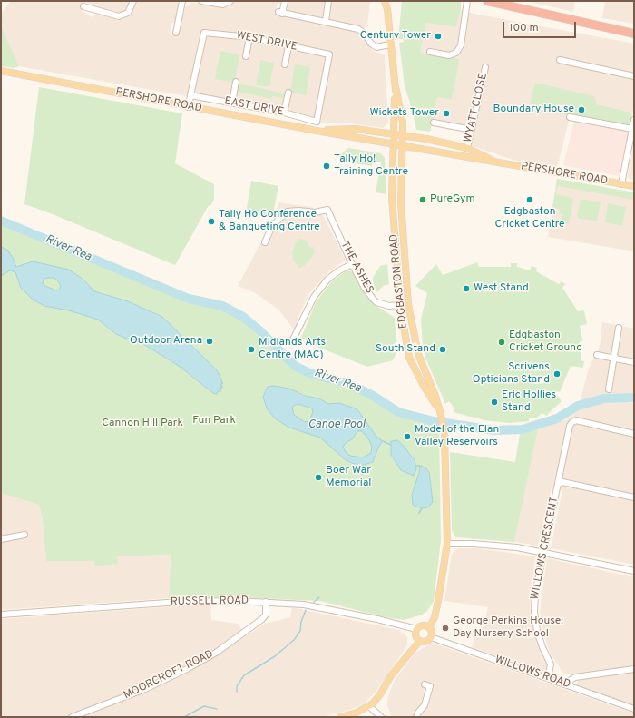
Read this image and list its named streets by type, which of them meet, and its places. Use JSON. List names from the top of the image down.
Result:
{
  "streets": {
    "main road": ["PERSHORE ROAD", "EDGBASTON ROAD"],
    "street": [
      "WEST DRIVE",
      "EAST DRIVE",
      "WYATT CLOSE",
      "THE ASHES",
      "WILLOWS CRESCENT",
      "RUSSELL ROAD",
      "WILLOWS ROAD",
      "MOORCROFT ROAD"
    ]
  },
  "crossings": [
    ["WEST DRIVE", "EAST DRIVE"],
    ["PERSHORE ROAD", "WYATT CLOSE"],
    ["PERSHORE ROAD", "EDGBASTON ROAD"],
    ["THE ASHES", "EDGBASTON ROAD"],
    ["EDGBASTON ROAD", "RUSSELL ROAD"],
    ["EDGBASTON ROAD", "WILLOWS ROAD"],
    ["WILLOWS CRESCENT", "WILLOWS ROAD"],
    ["RUSSELL ROAD", "WILLOWS ROAD"],
    ["RUSSELL ROAD", "MOORCROFT ROAD"]
  ],
  "water": ["River Rea", "Canoe Pool"],
  "parks": ["Fun Park", "Cannon Hill Park"],
  "places": [
    "Century Tower",
    "Boundary House",
    "Wickets Tower",
    "Tally Ho! Training Centre",
    "PureGym",
    "Edgbaston Cricket Centre",
    "Tally Ho Conference & Banqueting Centre",
    "West Stand",
    "Outdoor Arena",
    "Edgbaston Cricket Ground",
    "Midlands Arts Centre (MAC)",
    "South Stand",
    "Scrivens Opticians Stand",
    "Eric Hollies Stand",
    "Model of the Elan Valley Reservoirs",
    "Boer War Memorial",
    "George Perkins House: Day Nursery School"
  ],
  "scale_bar": "100 m"
}
